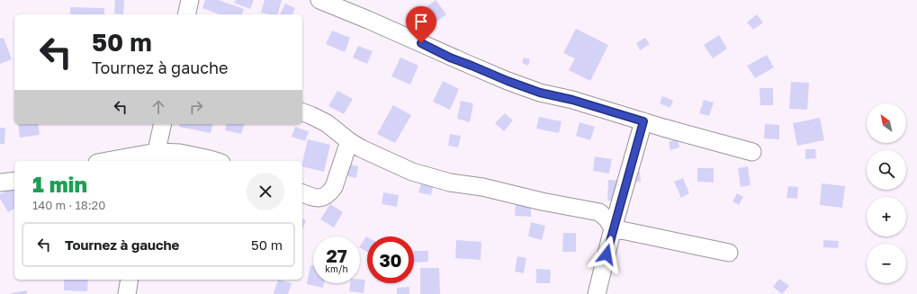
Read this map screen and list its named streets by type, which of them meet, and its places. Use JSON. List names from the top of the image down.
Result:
{
  "north": "top left",
  "page": {
    "turn": ["50 m", "Tournez à gauche"],
    "map_buttons": ["+", "−"],
    "heading": ["1 min", "140 m · 18:20"],
    "list": [
      {
        "name": "Tournez à gauche",
        "value": "50 m"
      }
    ],
    "speed": "27 km/h",
    "limit": "30"
  }
}
